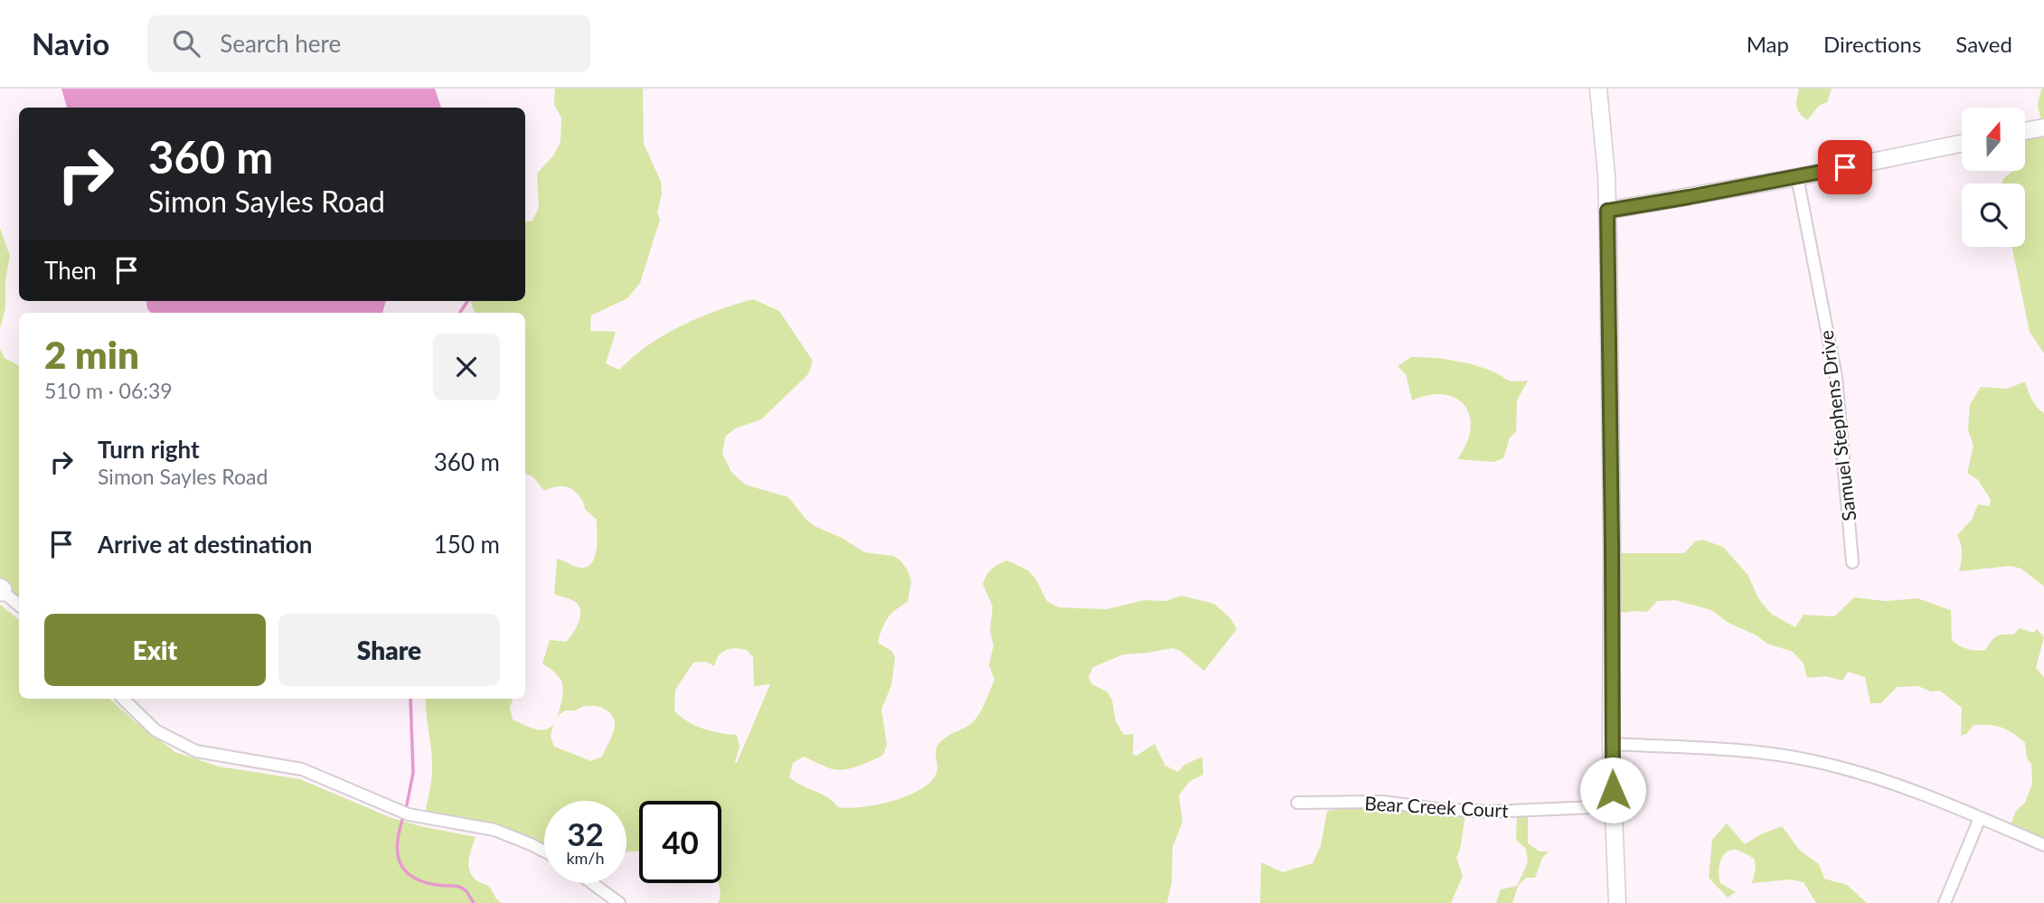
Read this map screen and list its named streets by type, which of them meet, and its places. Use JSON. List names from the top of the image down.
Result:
{
  "streets": {
    "street": ["Samuel Stephens Drive", "Bear Creek Court"]
  },
  "north": "top",
  "page": {
    "header": "Navio",
    "search": "Search here",
    "nav": ["Map", "Directions", "Saved"],
    "turn": ["360 m", "Simon Sayles Road"],
    "then": "Then",
    "heading": ["2 min", "510 m · 06:39"],
    "list": [
      {
        "name": "Turn right",
        "note": "Simon Sayles Road",
        "value": "360 m"
      },
      {
        "name": "Arrive at destination",
        "value": "150 m"
      }
    ],
    "buttons": ["Exit", "Share"],
    "speed": "32 km/h",
    "limit": "40"
  }
}
